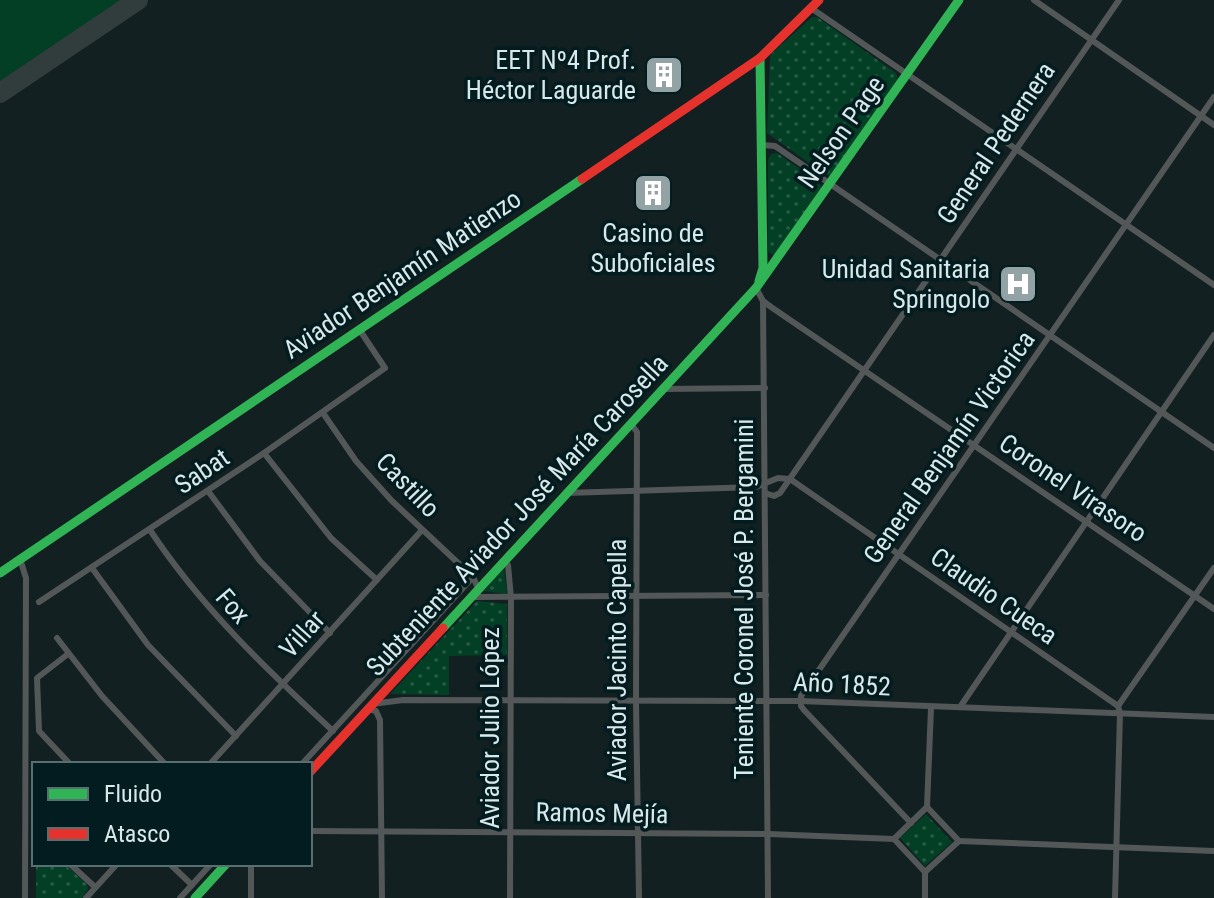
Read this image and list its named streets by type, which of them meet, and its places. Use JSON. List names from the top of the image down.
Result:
{
  "streets": {
    "street": [
      "Nelson Page",
      "General Pedernera",
      "Aviador Benjamín Matienzo",
      "General Benjamín Victorica",
      "Sabat",
      "Castillo",
      "Coronel Virasoro",
      "Subteniente Aviador José María Carosella",
      "Claudio Cueca",
      "Teniente Coronel José P. Bergamini",
      "Fox",
      "Villar",
      "Aviador Jacinto Capella",
      "Año 1852",
      "Aviador Julio López",
      "Ramos Mejía"
    ]
  },
  "crossings": [
    ["Nelson Page", "Coronel Virasoro"],
    ["Nelson Page", "Subteniente Aviador José María Carosella"],
    ["General Pedernera", "Coronel Virasoro"],
    ["General Pedernera", "Claudio Cueca"],
    ["General Pedernera", "Teniente Coronel José P. Bergamini"],
    ["Aviador Benjamín Matienzo", "Sabat"],
    ["General Benjamín Victorica", "Coronel Virasoro"],
    ["General Benjamín Victorica", "Claudio Cueca"],
    ["General Benjamín Victorica", "Año 1852"],
    ["Sabat", "Castillo"],
    ["Sabat", "Fox"],
    ["Castillo", "Villar"],
    ["Coronel Virasoro", "Subteniente Aviador José María Carosella"],
    ["Coronel Virasoro", "Teniente Coronel José P. Bergamini"],
    ["Subteniente Aviador José María Carosella", "Aviador Jacinto Capella"],
    ["Subteniente Aviador José María Carosella", "Año 1852"],
    ["Subteniente Aviador José María Carosella", "Aviador Julio López"],
    ["Claudio Cueca", "Año 1852"],
    ["Teniente Coronel José P. Bergamini", "Año 1852"],
    ["Teniente Coronel José P. Bergamini", "Ramos Mejía"],
    ["Fox", "Villar"],
    ["Aviador Jacinto Capella", "Año 1852"],
    ["Aviador Jacinto Capella", "Ramos Mejía"],
    ["Año 1852", "Aviador Julio López"],
    ["Aviador Julio López", "Ramos Mejía"]
  ],
  "places": {
    "building": ["EET Nº4 Prof. Héctor Laguarde", "Casino de Suboficiales"],
    "hospital": ["Unidad Sanitaria Springolo"]
  },
  "legend": ["Fluido", "Atasco"]
}
